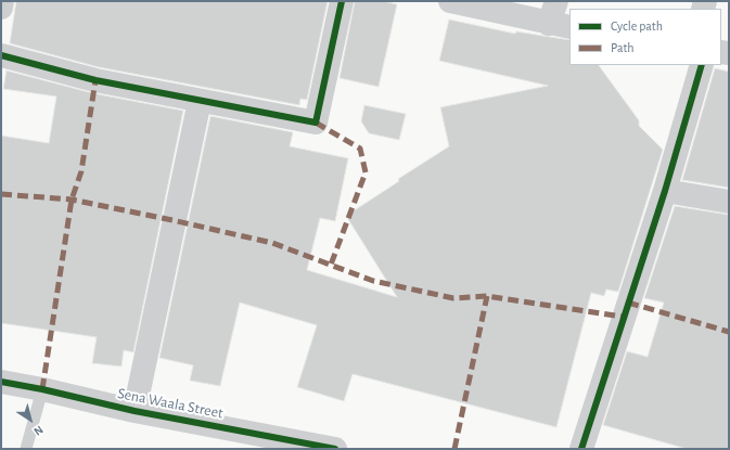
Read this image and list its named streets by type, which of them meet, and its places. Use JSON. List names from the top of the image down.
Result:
{
  "streets": {
    "street": ["Sena Waala Street"]
  },
  "legend": ["Cycle path", "Path"],
  "north": "bottom right"
}
